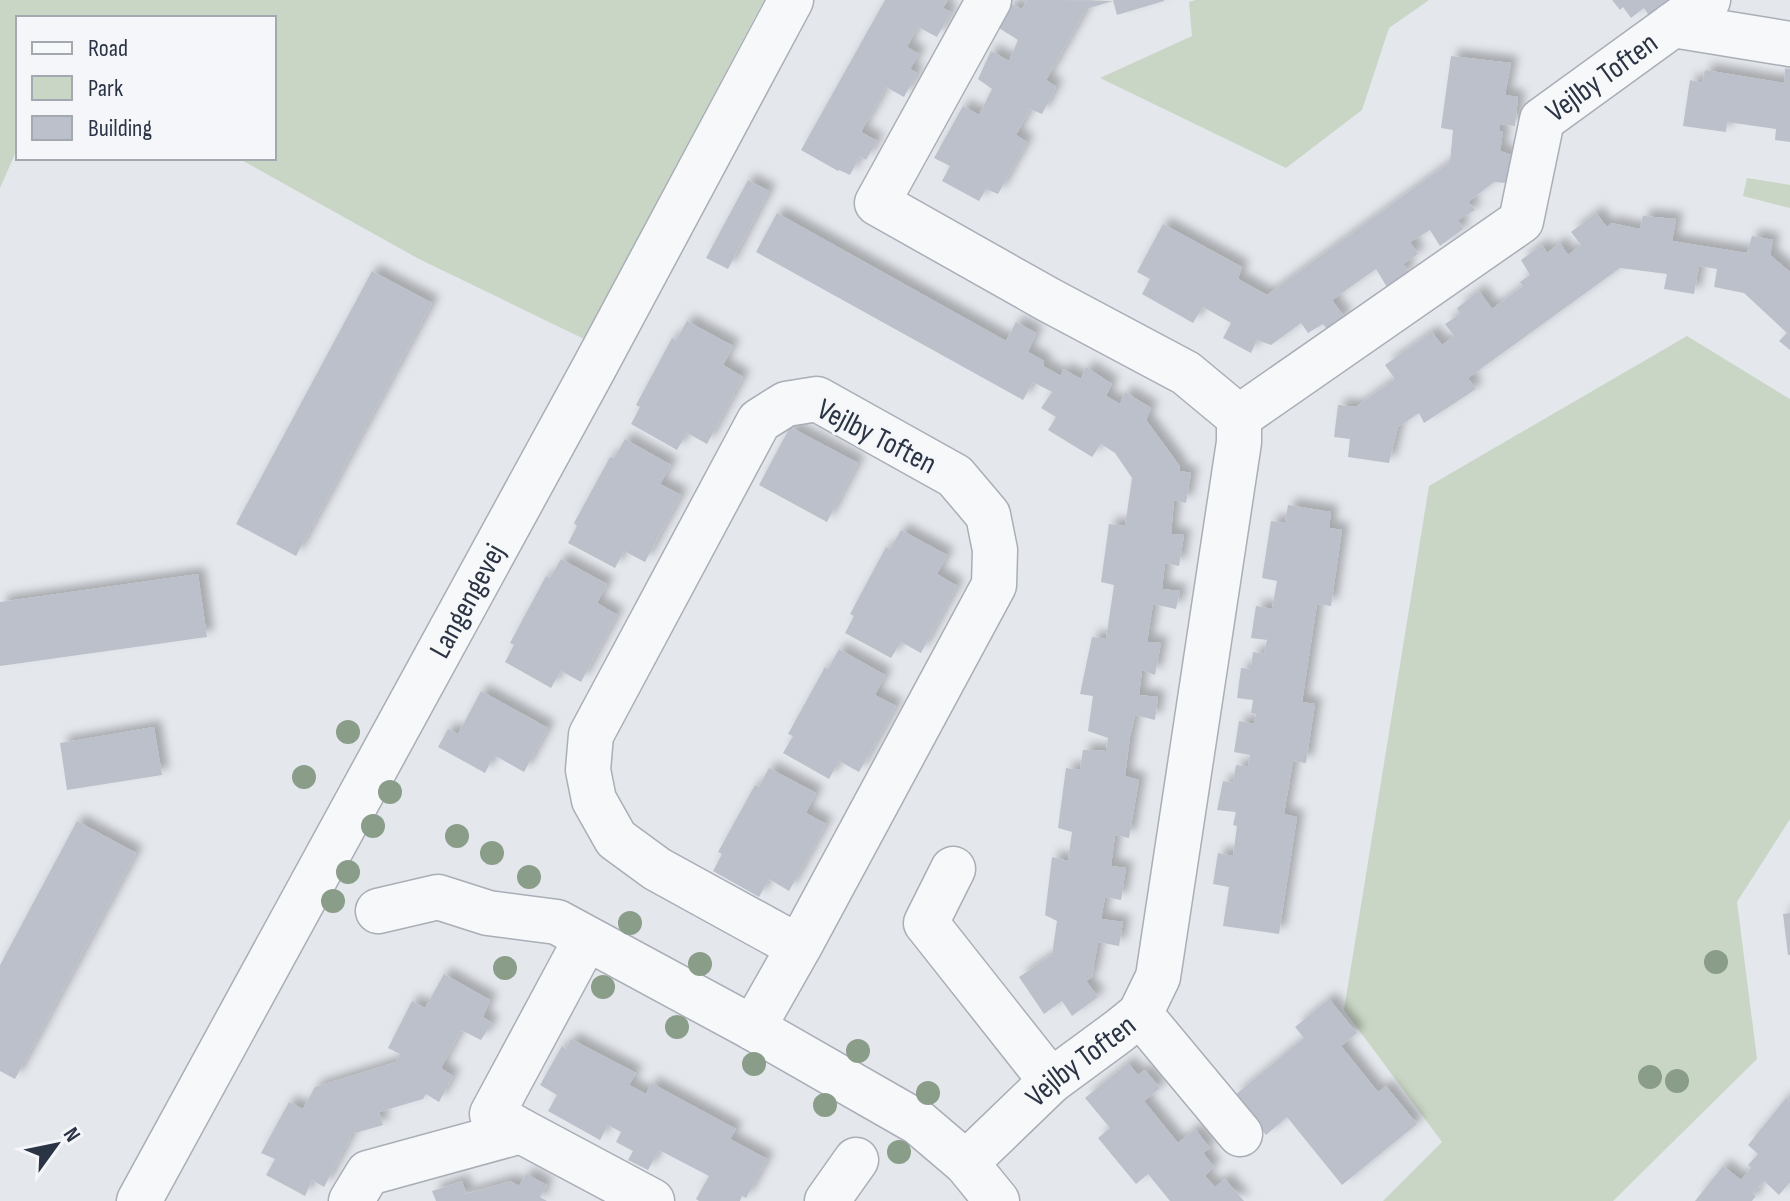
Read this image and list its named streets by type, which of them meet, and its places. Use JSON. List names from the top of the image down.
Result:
{
  "streets": {
    "street": ["Vejlby Toften", "Langengevej"]
  },
  "legend": ["Road", "Park", "Building"],
  "north": "top right"
}
